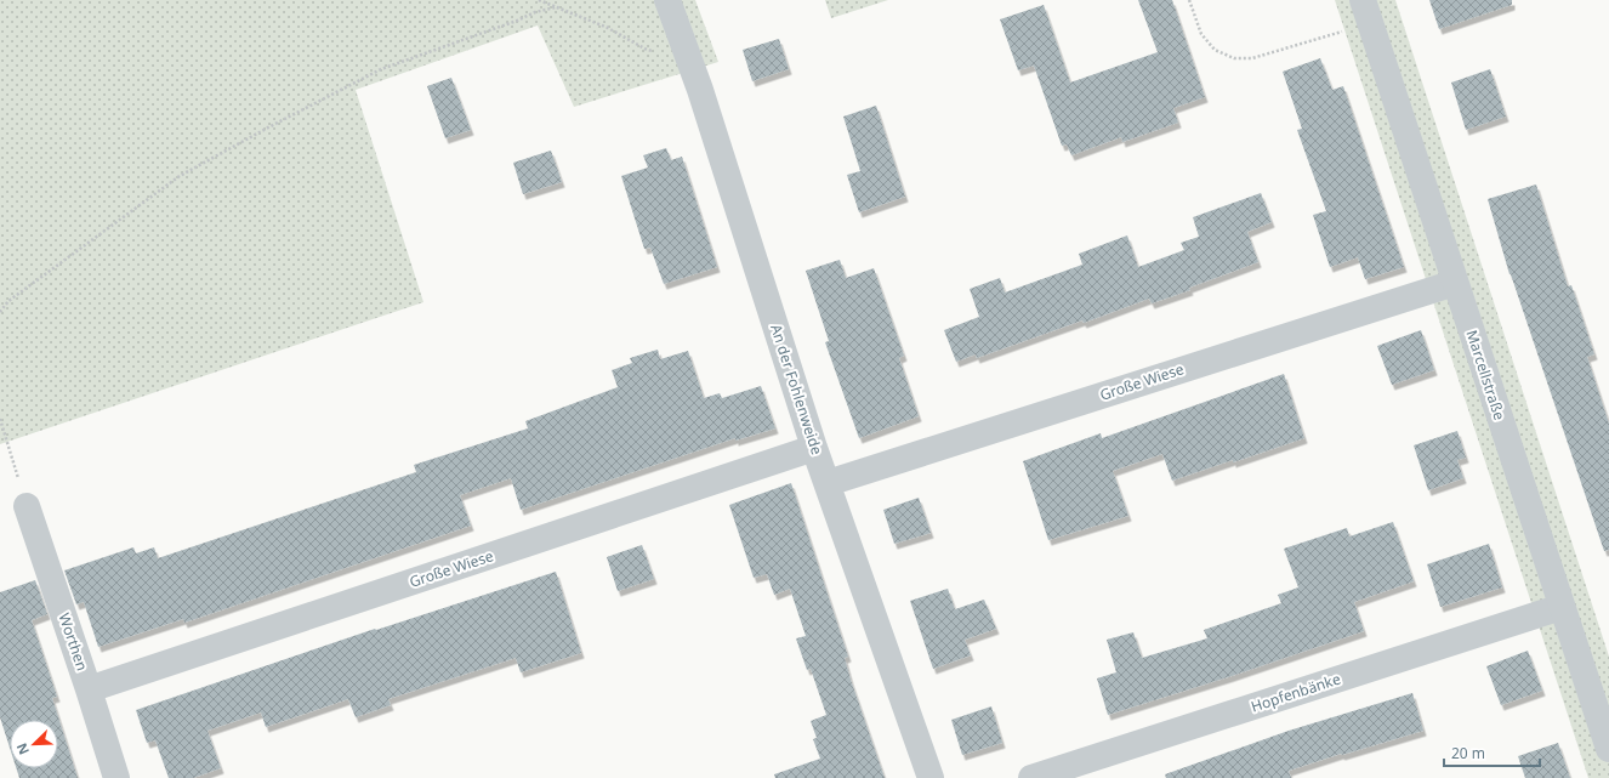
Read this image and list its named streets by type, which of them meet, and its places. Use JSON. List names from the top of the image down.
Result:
{
  "streets": {
    "street": [
      "Marcellstraße",
      "Große Wiese",
      "An der Fohlenweide",
      "Worthen",
      "Hopfenbänke"
    ]
  },
  "crossings": [
    ["Marcellstraße", "Große Wiese"],
    ["Marcellstraße", "Hopfenbänke"],
    ["Große Wiese", "An der Fohlenweide"],
    ["Große Wiese", "Worthen"]
  ],
  "scale_bar": "20 m",
  "north": "bottom left"
}
